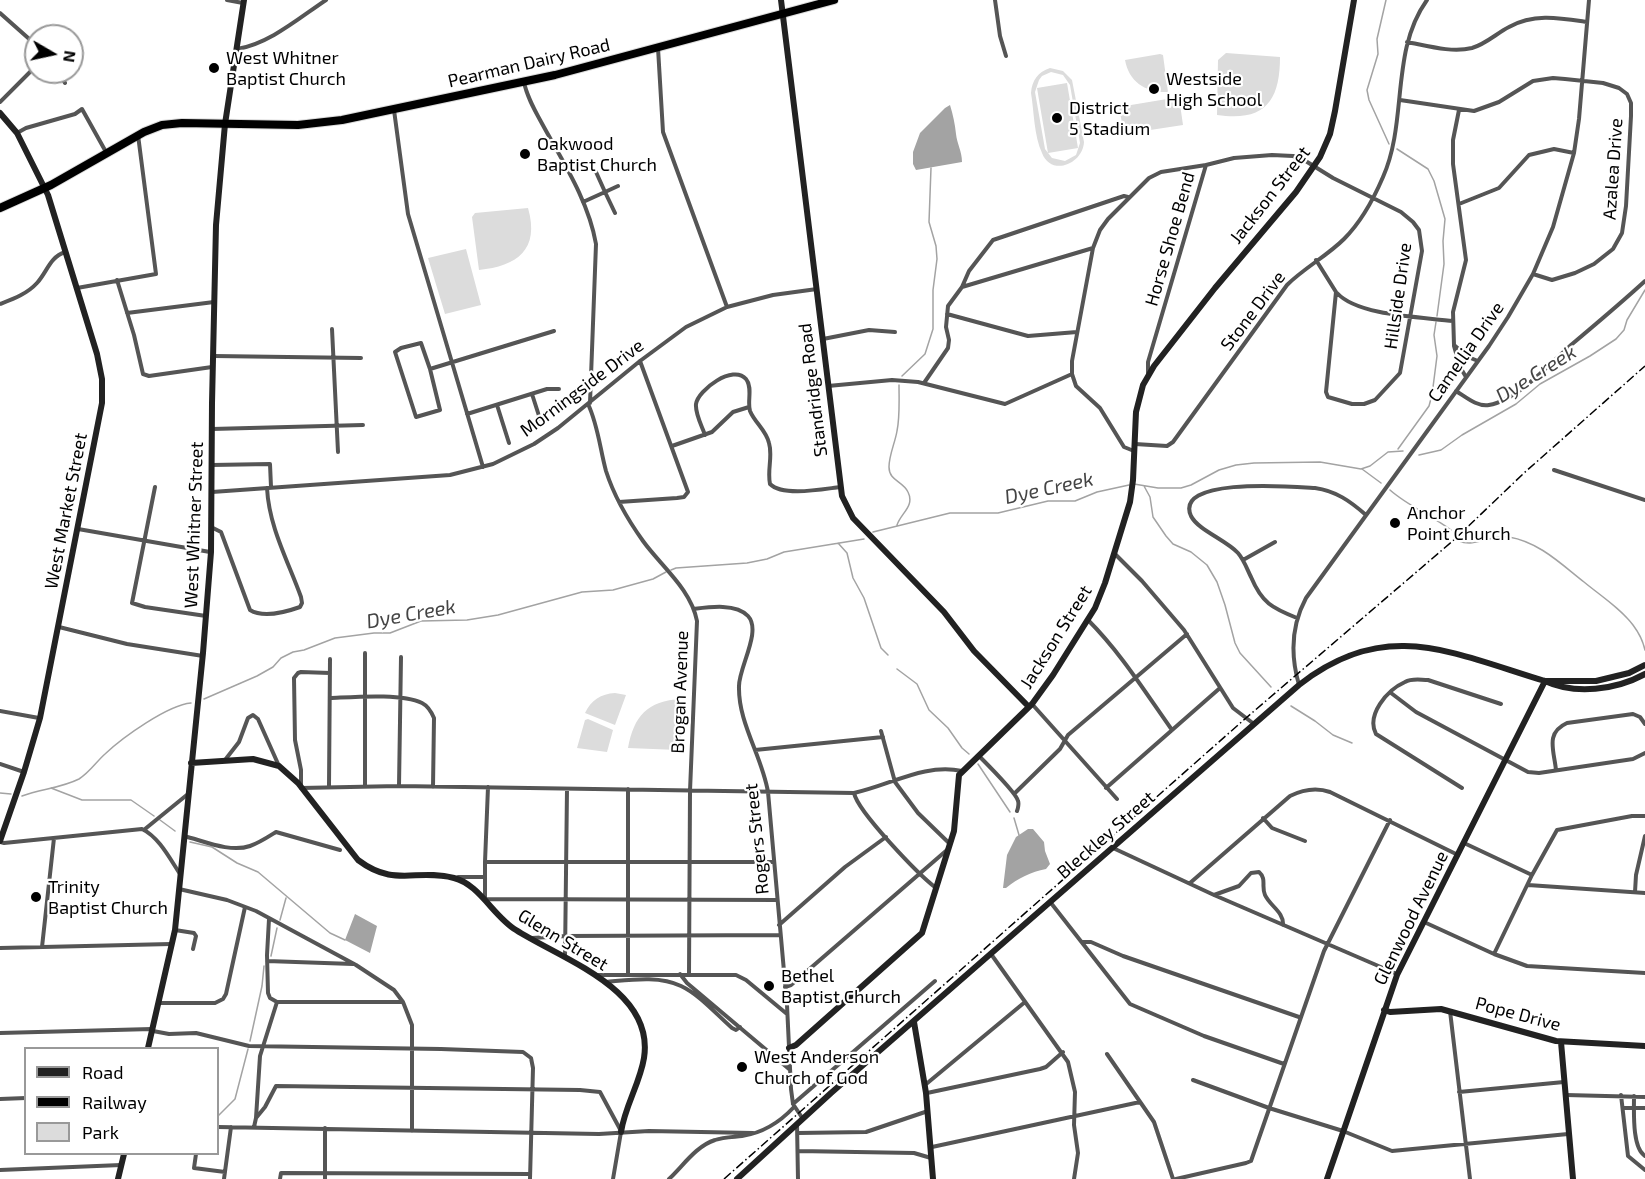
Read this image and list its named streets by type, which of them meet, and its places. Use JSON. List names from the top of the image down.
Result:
{
  "streets": {
    "highway": ["Pearman Dairy Road"],
    "street": [
      "Azalea Drive",
      "Jackson Street",
      "Horse Shoe Bend",
      "Hillside Drive",
      "Stone Drive",
      "Camellia Drive",
      "Morningside Drive",
      "Standridge Road",
      "West Market Street",
      "West Whitner Street",
      "Brogan Avenue",
      "Bleckley Street",
      "Rogers Street",
      "Glenwood Avenue",
      "Glenn Street",
      "Pope Drive"
    ]
  },
  "crossings": [
    ["Pearman Dairy Road", "Standridge Road"],
    ["Pearman Dairy Road", "West Market Street"],
    ["Pearman Dairy Road", "West Whitner Street"],
    ["Pearman Dairy Road", "Brogan Avenue"],
    ["Azalea Drive", "Stone Drive"],
    ["Azalea Drive", "Camellia Drive"],
    ["Jackson Street", "Horse Shoe Bend"],
    ["Jackson Street", "Hillside Drive"],
    ["Jackson Street", "Stone Drive"],
    ["Jackson Street", "Standridge Road"],
    ["Horse Shoe Bend", "Hillside Drive"],
    ["Hillside Drive", "Stone Drive"],
    ["Camellia Drive", "Bleckley Street"],
    ["Morningside Drive", "Standridge Road"],
    ["Morningside Drive", "West Whitner Street"],
    ["Morningside Drive", "Brogan Avenue"],
    ["Brogan Avenue", "Rogers Street"],
    ["Bleckley Street", "Glenwood Avenue"],
    ["Glenwood Avenue", "Pope Drive"]
  ],
  "water": ["Dye Creek"],
  "places": [
    "West Whitner Baptist Church",
    "Westside High School",
    "District 5 Stadium",
    "Oakwood Baptist Church",
    "Anchor Point Church",
    "Trinity Baptist Church",
    "Bethel Baptist Church",
    "West Anderson Church of God"
  ],
  "legend": ["Road", "Railway", "Park"],
  "north": "right"
}
